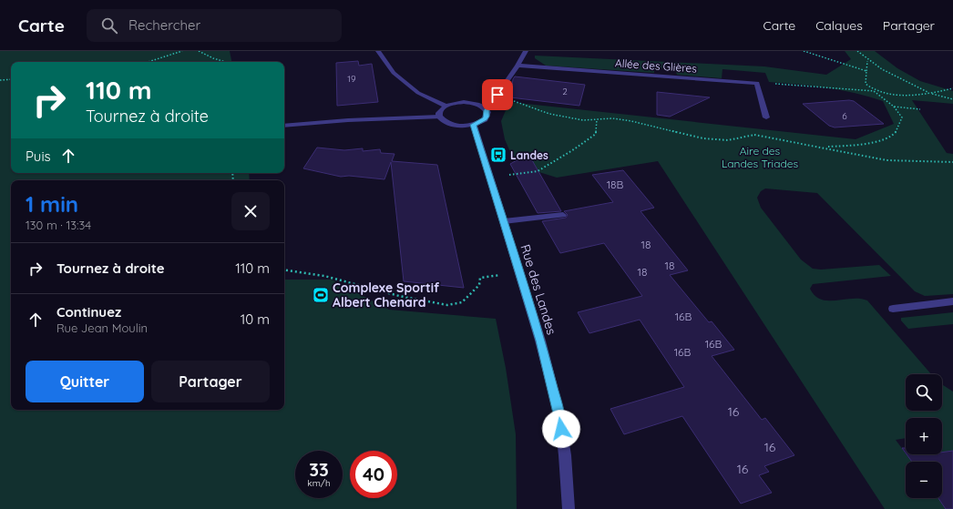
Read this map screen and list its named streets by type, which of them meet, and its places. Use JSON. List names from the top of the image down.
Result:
{
  "streets": {
    "street": ["Allée des Glières", "Rue des Landes"]
  },
  "parks": ["Aire des Landes Triades"],
  "places": {
    "bus stop": ["Landes"],
    "sports": ["Complexe Sportif Albert Chenard"]
  },
  "house_numbers": [
    "19",
    "2",
    "6",
    "18B",
    "18",
    "18",
    "18",
    "16B",
    "16B",
    "16B",
    "16",
    "16",
    "16"
  ],
  "page": {
    "header": "Carte",
    "search": "Rechercher",
    "nav": ["Carte", "Calques", "Partager"],
    "turn": ["110 m", "Tournez à droite"],
    "then": "Puis",
    "heading": ["1 min", "130 m · 13:34"],
    "list": [
      {
        "name": "Tournez à droite",
        "value": "110 m"
      },
      {
        "name": "Continuez",
        "note": "Rue Jean Moulin",
        "value": "10 m"
      }
    ],
    "buttons": ["Quitter", "Partager"],
    "map_buttons": ["+", "−"],
    "speed": "33 km/h",
    "limit": "40"
  }
}
